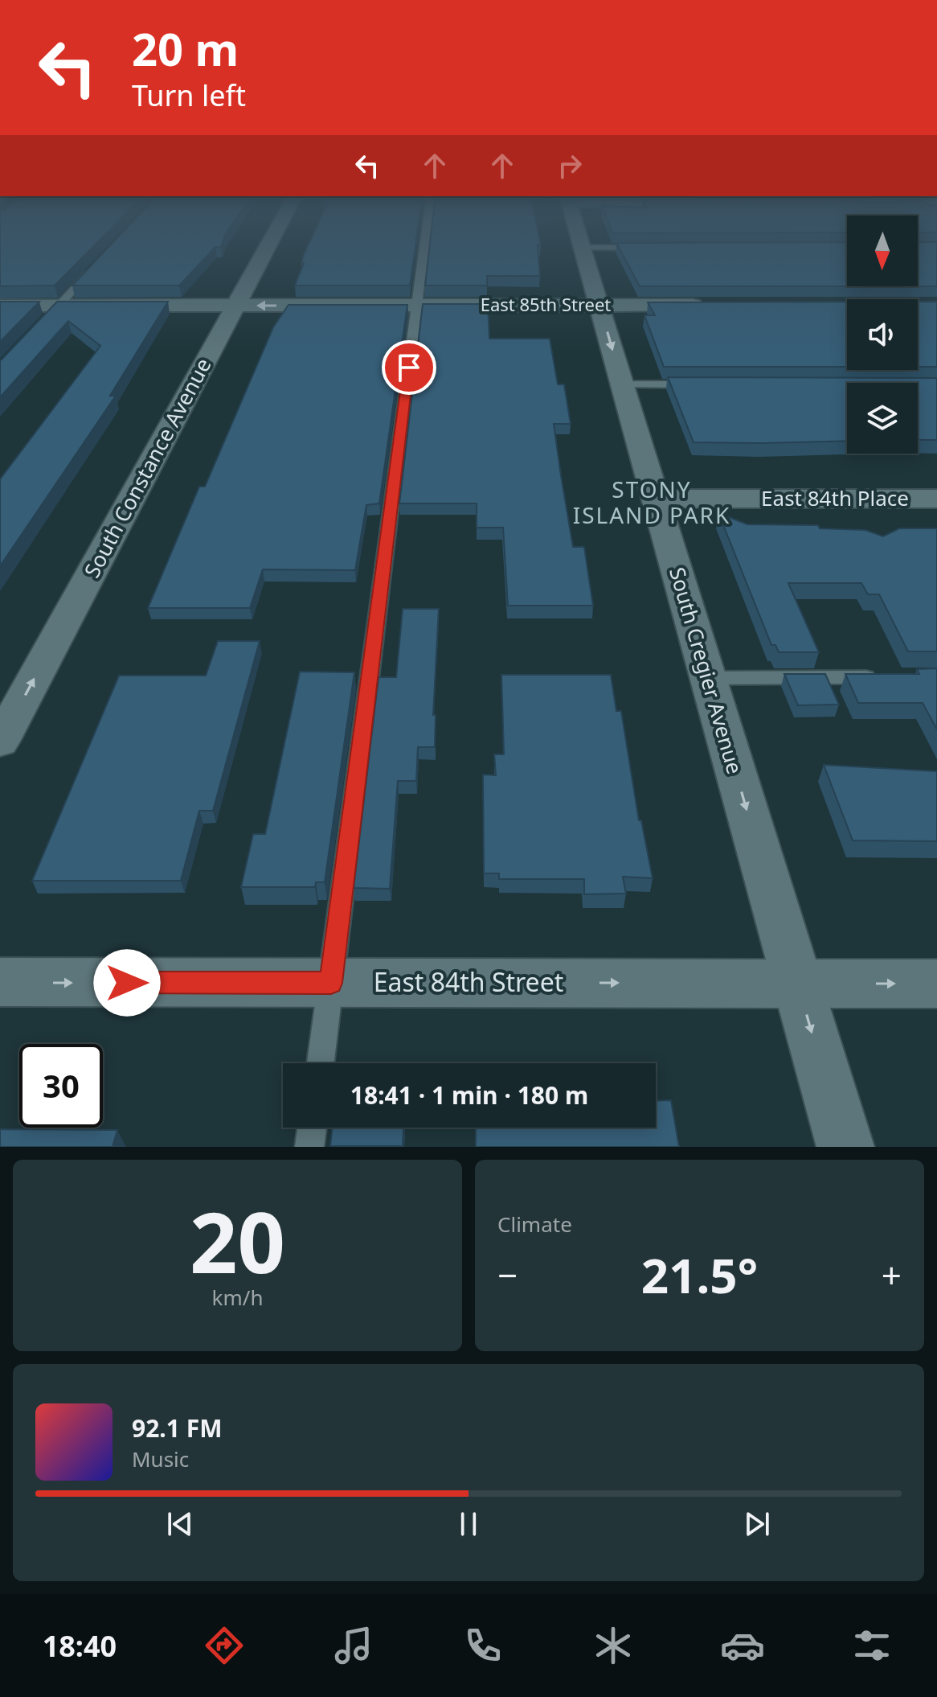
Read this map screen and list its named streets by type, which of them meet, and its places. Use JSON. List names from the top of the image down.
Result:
{
  "streets": {
    "street": [
      "East 85th Street",
      "South Constance Avenue",
      "East 84th Place",
      "South Cregier Avenue",
      "East 84th Street"
    ]
  },
  "crossings": [
    ["East 85th Street", "South Constance Avenue"],
    ["East 85th Street", "South Cregier Avenue"],
    ["East 84th Place", "South Cregier Avenue"],
    ["South Cregier Avenue", "East 84th Street"]
  ],
  "one_way": ["South Constance Avenue", "South Cregier Avenue", "East 84th Street"],
  "districts": ["STONY ISLAND PARK"],
  "north": "bottom",
  "page": {
    "turn": ["20 m", "Turn left"],
    "limit": "30",
    "trip": "18:41 · 1 min · 180 m",
    "tile": [
      ["20", "km/h"],
      "Climate"
    ],
    "heat": ["−", "21.5°", "+"],
    "song": ["92.1 FM", "Music"],
    "tabs": "18:40"
  }
}
